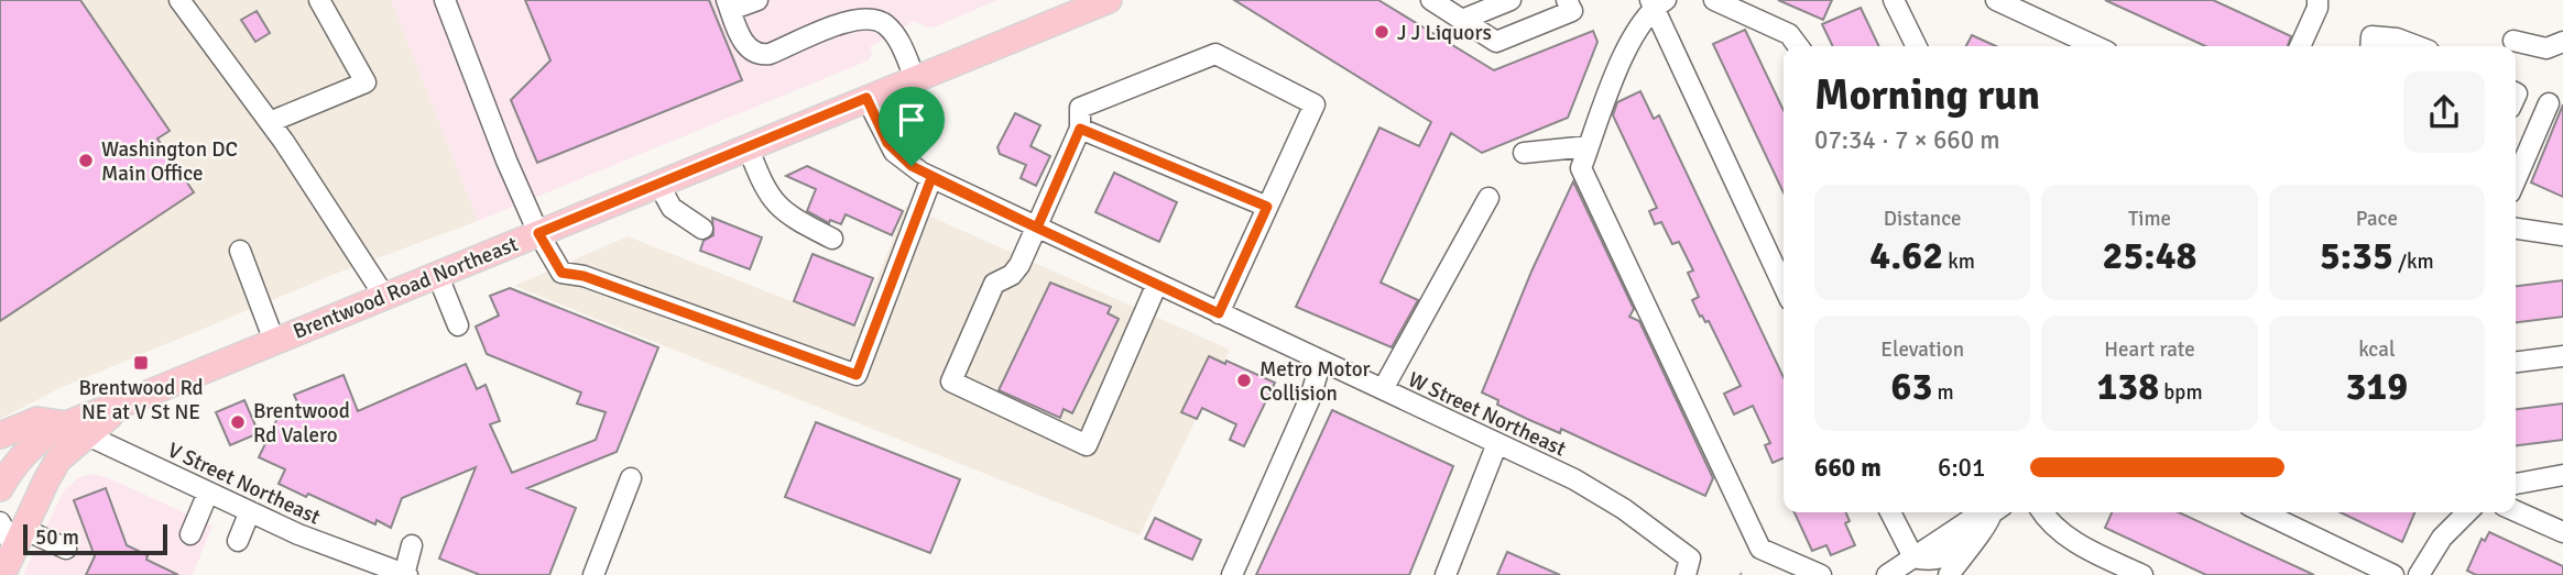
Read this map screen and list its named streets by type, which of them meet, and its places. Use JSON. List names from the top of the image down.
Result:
{
  "streets": {
    "main road": ["Brentwood Road Northeast"],
    "street": ["W Street Northeast", "V Street Northeast"]
  },
  "crossings": [
    ["Brentwood Road Northeast", "W Street Northeast"],
    ["Brentwood Road Northeast", "V Street Northeast"]
  ],
  "places": {
    "other": [
      "J J Liquors",
      "Washington DC Main Office",
      "Metro Motor Collision",
      "Brentwood Rd Valero"
    ],
    "transit": ["Brentwood Rd NE at V St NE"]
  },
  "scale_bar": "50 m",
  "page": {
    "heading": ["Morning run", "07:34 · 7 × 660 m"],
    "stats": [
      ["Distance", "4.62 km"],
      ["Time", "25:48"],
      ["Pace", "5:35 /km"],
      ["Elevation", "63 m"],
      ["Heart rate", "138 bpm"],
      ["kcal", "319"]
    ],
    "list": [
      {
        "name": "660 m",
        "note": "6:01"
      }
    ],
    "scale": "50 m"
  }
}
